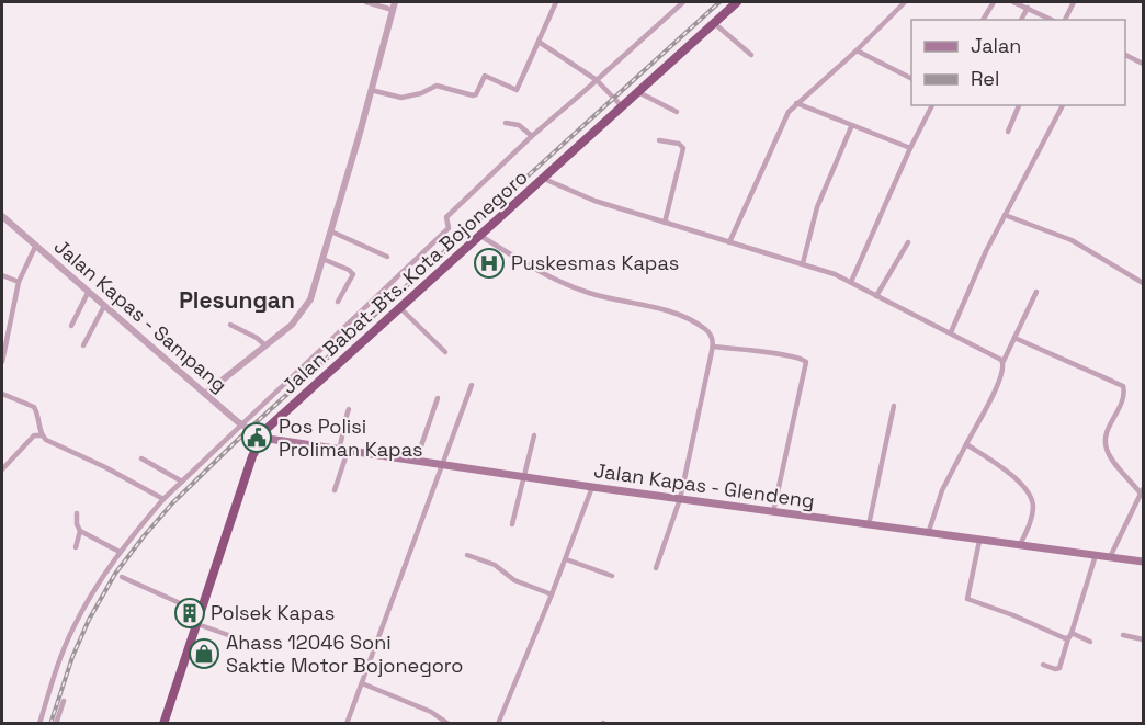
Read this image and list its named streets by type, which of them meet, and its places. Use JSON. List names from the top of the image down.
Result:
{
  "streets": {
    "highway": ["Jalan Babat-Bts. Kota Bojonegoro"],
    "main road": ["Jalan Kapas - Glendeng"],
    "street": ["Jalan Kapas - Sampang"]
  },
  "crossings": [
    ["Jalan Babat-Bts. Kota Bojonegoro", "Jalan Kapas - Sampang"],
    ["Jalan Babat-Bts. Kota Bojonegoro", "Jalan Kapas - Glendeng"],
    ["Jalan Kapas - Sampang", "Jalan Kapas - Glendeng"]
  ],
  "districts": ["Plesungan"],
  "places": {
    "hospital": ["Puskesmas Kapas"],
    "public building": ["Pos Polisi Proliman Kapas"],
    "building": ["Polsek Kapas"],
    "shop": ["Ahass 12046 Soni Saktie Motor Bojonegoro"]
  },
  "legend": ["Jalan", "Rel"]
}
